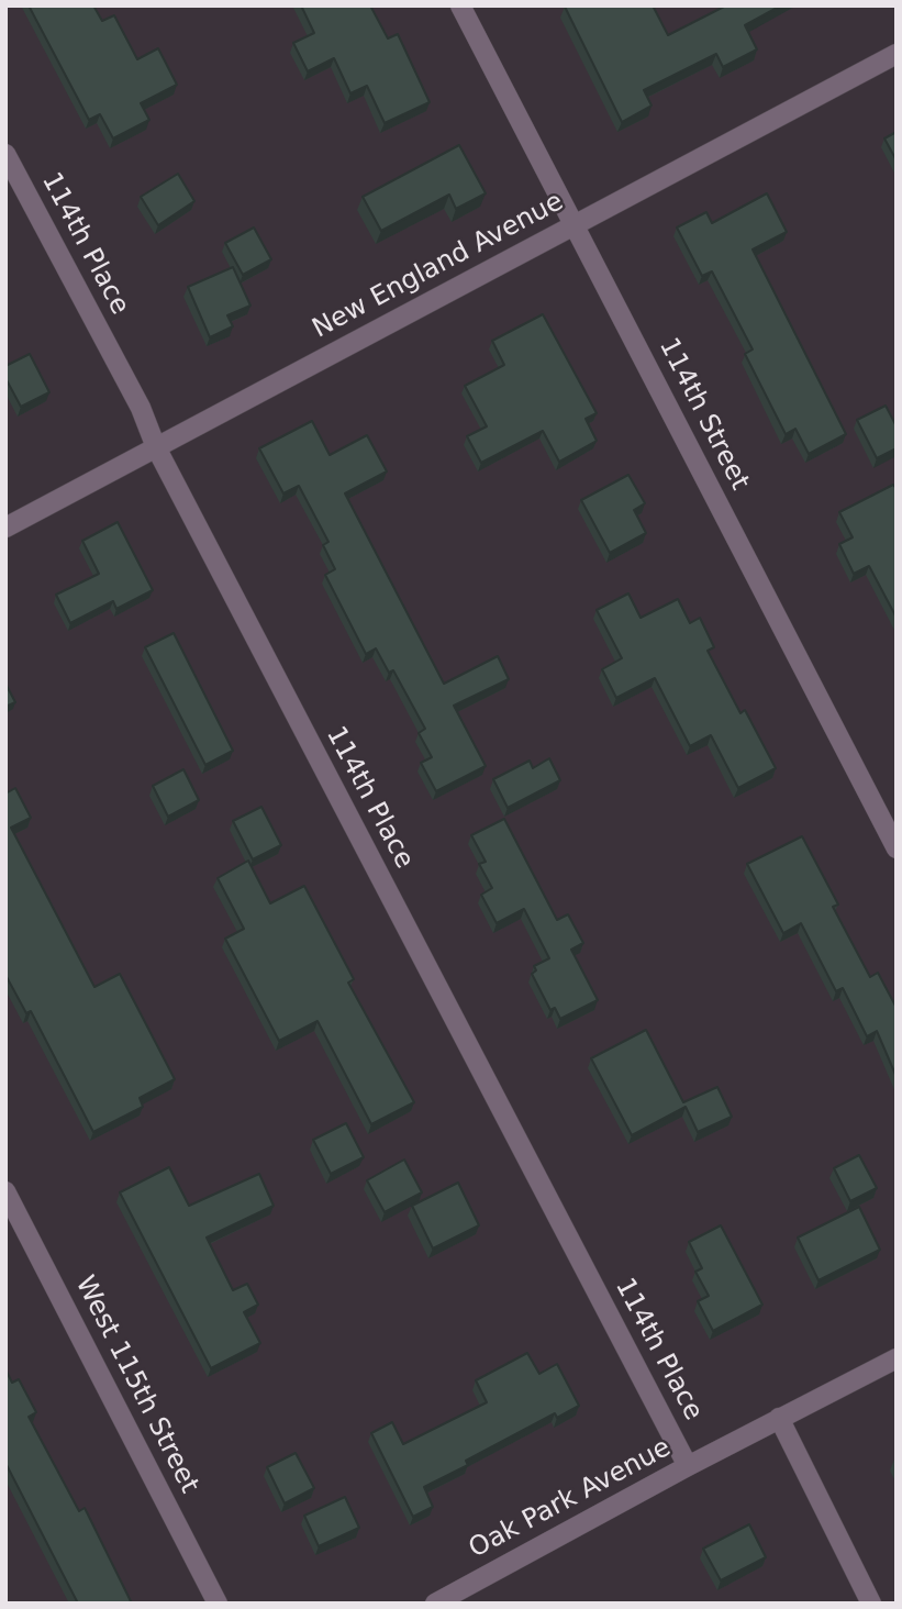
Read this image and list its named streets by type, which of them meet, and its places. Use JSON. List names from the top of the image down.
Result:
{
  "streets": {
    "street": [
      "114th Place",
      "New England Avenue",
      "114th Street",
      "West 115th Street",
      "Oak Park Avenue"
    ]
  },
  "crossings": [
    ["114th Place", "New England Avenue"],
    ["114th Place", "Oak Park Avenue"],
    ["New England Avenue", "114th Street"]
  ]
}
